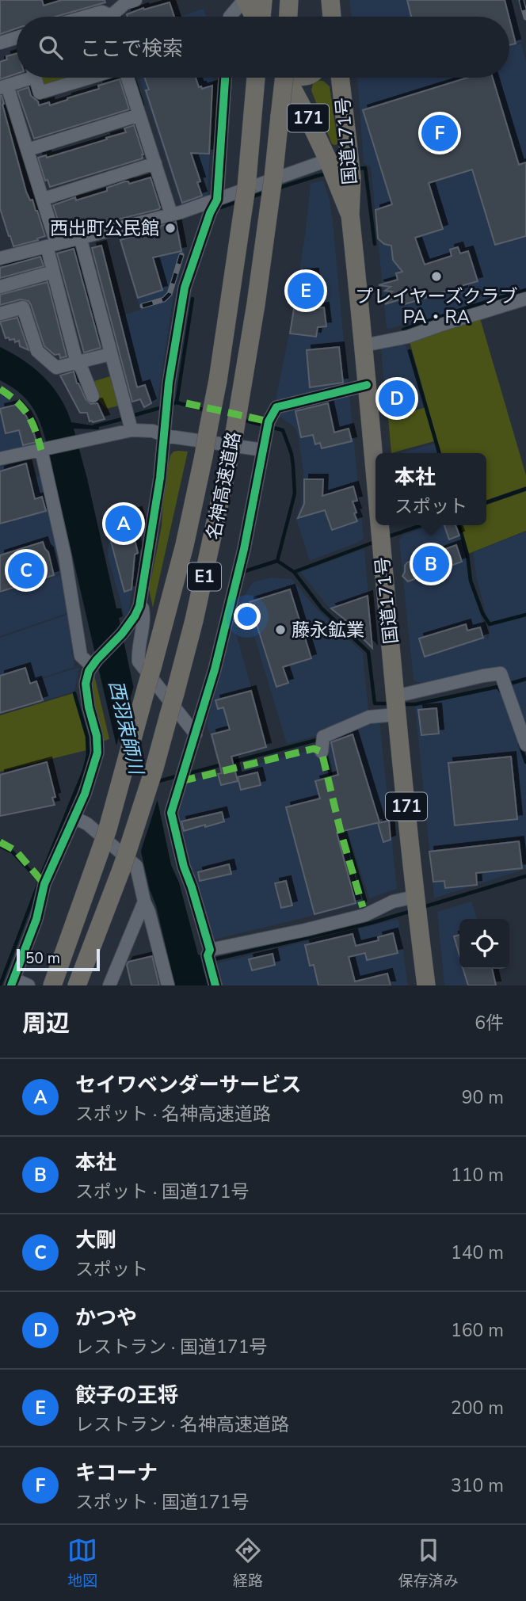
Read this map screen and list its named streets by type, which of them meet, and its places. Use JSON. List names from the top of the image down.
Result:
{
  "streets": {
    "highway": [
      "171",
      "国道171号",
      "名神高速道路",
      "E1"
    ]
  },
  "water": ["西羽束師川"],
  "places": ["西出町公民館", "プレイヤーズクラブ PA・RA", "藤永鉱業"],
  "scale_bar": "50 m",
  "page": {
    "search": "ここで検索",
    "pins": [
      "F",
      "E",
      "D",
      "A",
      "B",
      "C"
    ],
    "popup": ["本社", "スポット"],
    "scale": "50 m",
    "heading": ["周辺", "6件"],
    "list": [
      {
        "mark": "A",
        "name": "セイワベンダーサービス",
        "note": "スポット · 名神高速道路",
        "value": "90 m"
      },
      {
        "mark": "B",
        "name": "本社",
        "note": "スポット · 国道171号",
        "value": "110 m"
      },
      {
        "mark": "C",
        "name": "大剛",
        "note": "スポット",
        "value": "140 m"
      },
      {
        "mark": "D",
        "name": "かつや",
        "note": "レストラン · 国道171号",
        "value": "160 m"
      },
      {
        "mark": "E",
        "name": "餃子の王将",
        "note": "レストラン · 名神高速道路",
        "value": "200 m"
      },
      {
        "mark": "F",
        "name": "キコーナ",
        "note": "スポット · 国道171号",
        "value": "310 m"
      }
    ],
    "nav": ["地図", "経路", "保存済み"]
  }
}
